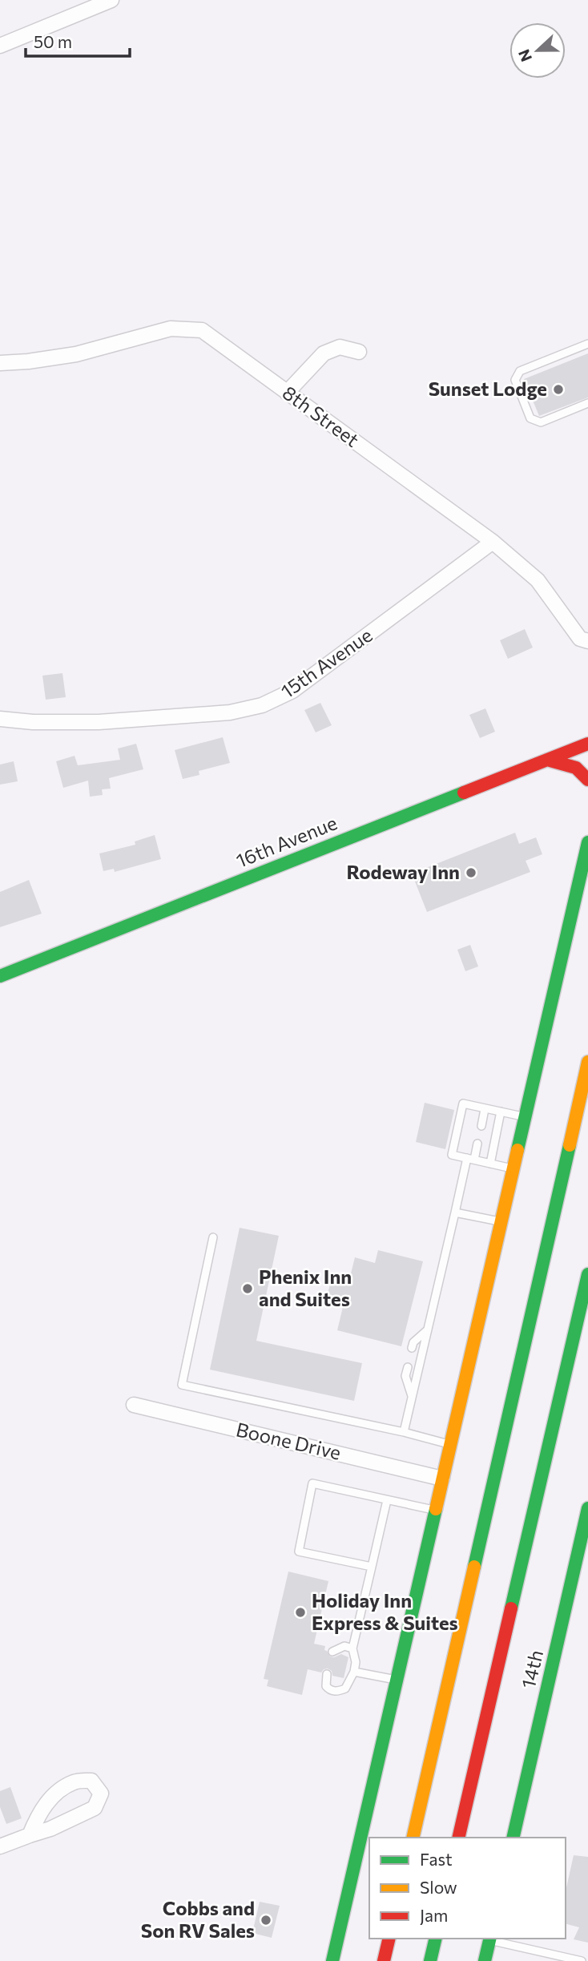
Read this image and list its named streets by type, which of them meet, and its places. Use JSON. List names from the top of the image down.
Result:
{
  "streets": {
    "main road": ["16th Avenue", "14th"],
    "street": ["8th Street", "15th Avenue", "Boone Drive"]
  },
  "crossings": [
    ["8th Street", "15th Avenue"]
  ],
  "places": [
    "Sunset Lodge",
    "Rodeway Inn",
    "Phenix Inn and Suites",
    "Holiday Inn Express & Suites",
    "Cobbs and Son RV Sales"
  ],
  "legend": ["Fast", "Slow", "Jam"],
  "scale_bar": "50 m",
  "north": "left"
}
